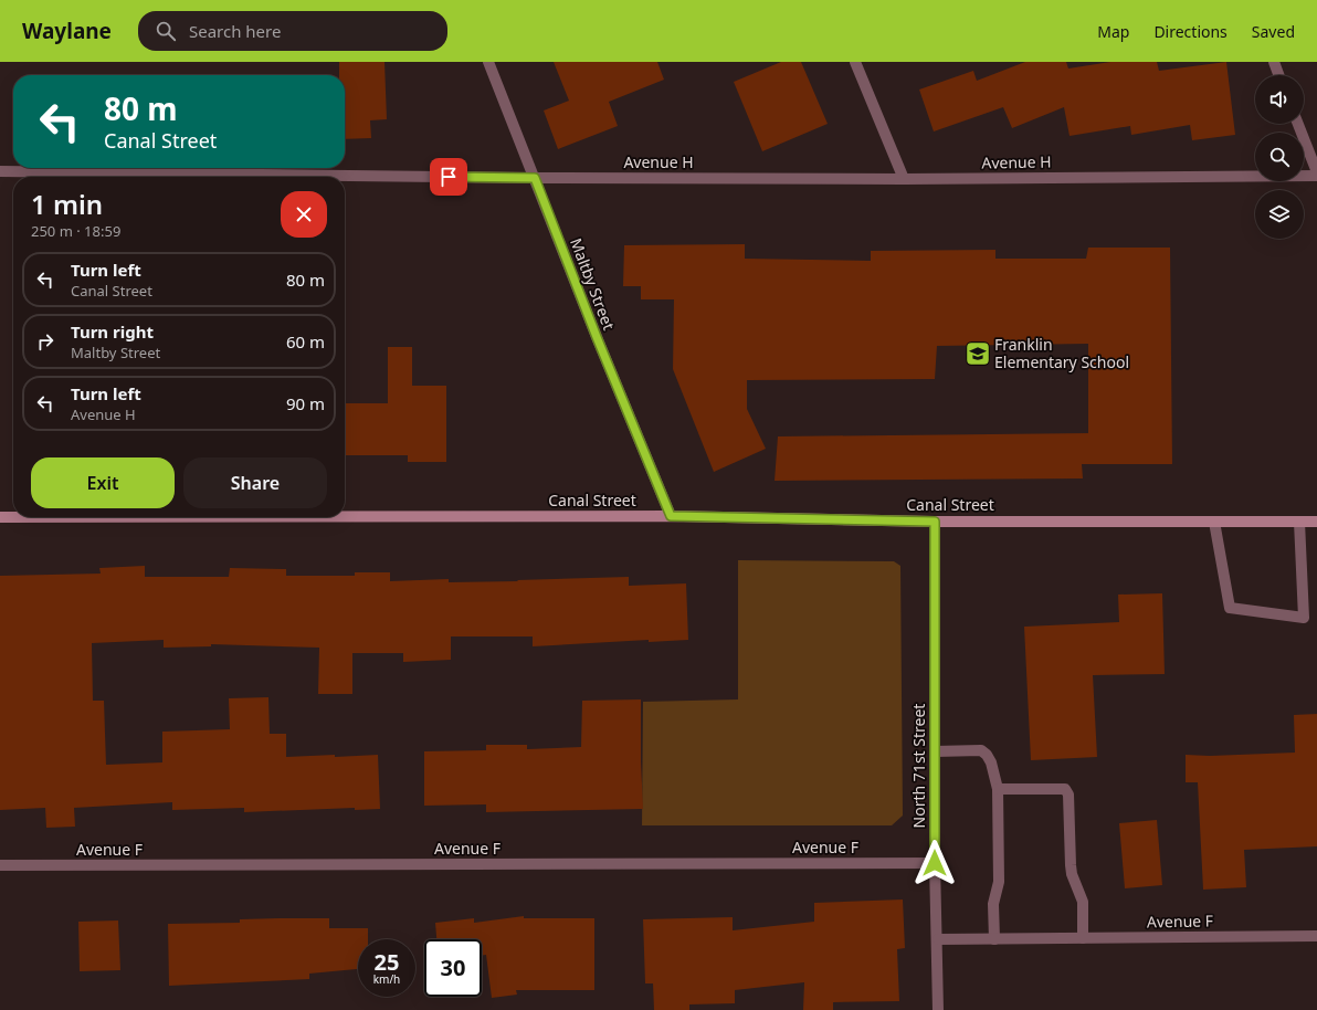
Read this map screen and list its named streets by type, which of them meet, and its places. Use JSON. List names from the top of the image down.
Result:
{
  "streets": {
    "street": [
      "Avenue H",
      "Maltby Street",
      "Canal Street",
      "North 71st Street",
      "Avenue F"
    ]
  },
  "crossings": [
    ["Avenue H", "Maltby Street"],
    ["Maltby Street", "Canal Street"],
    ["Canal Street", "North 71st Street"],
    ["North 71st Street", "Avenue F"]
  ],
  "places": {
    "school or university": ["Franklin Elementary School"]
  },
  "page": {
    "header": "Waylane",
    "search": "Search here",
    "nav": ["Map", "Directions", "Saved"],
    "turn": ["80 m", "Canal Street"],
    "heading": ["1 min", "250 m · 18:59"],
    "list": [
      {
        "name": "Turn left",
        "note": "Canal Street",
        "value": "80 m"
      },
      {
        "name": "Turn right",
        "note": "Maltby Street",
        "value": "60 m"
      },
      {
        "name": "Turn left",
        "note": "Avenue H",
        "value": "90 m"
      }
    ],
    "buttons": ["Exit", "Share"],
    "speed": "25 km/h",
    "limit": "30"
  }
}
